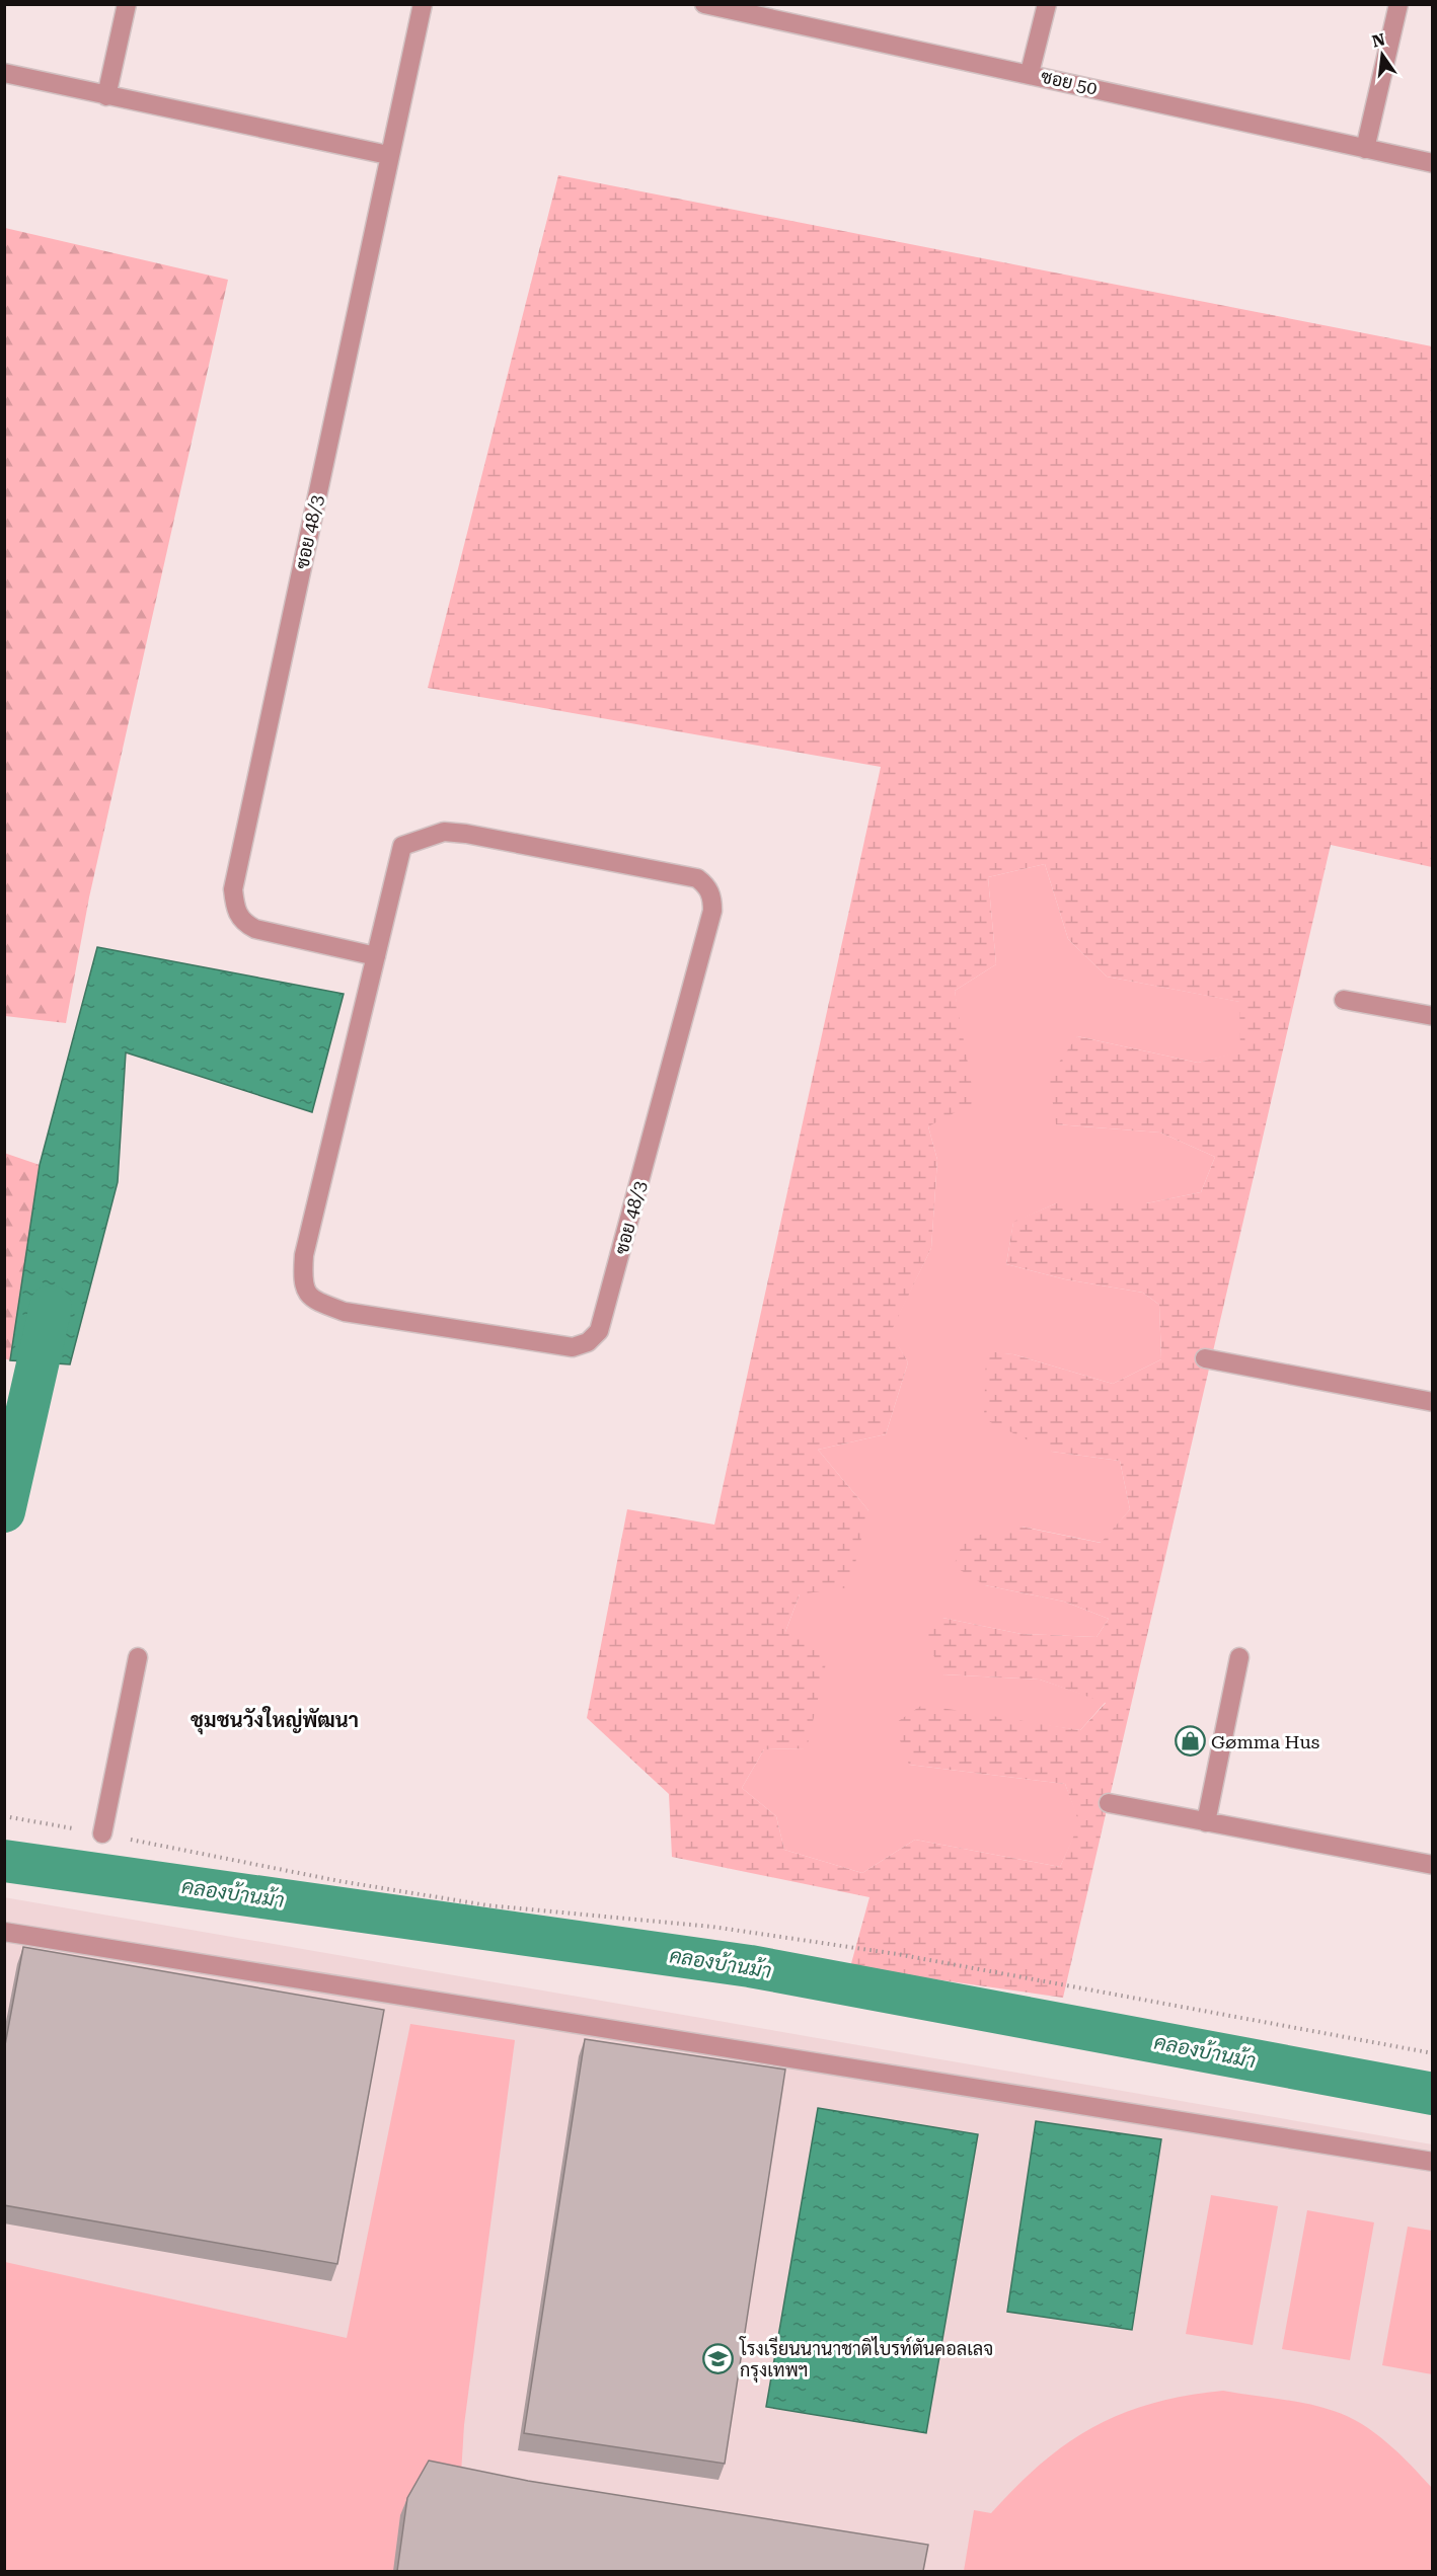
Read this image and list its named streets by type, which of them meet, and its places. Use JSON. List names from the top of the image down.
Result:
{
  "streets": {
    "street": ["ซอย 50", "ซอย 48/3"]
  },
  "districts": ["ชุมชนวังใหญ่พัฒนา"],
  "water": ["คลองบ้านม้า"],
  "places": {
    "shop": ["Gømma Hus"],
    "school or university": ["โรงเรียนนานาชาติไบรท์ตันคอลเลจ กรุงเทพฯ"]
  },
  "north": "top"
}
